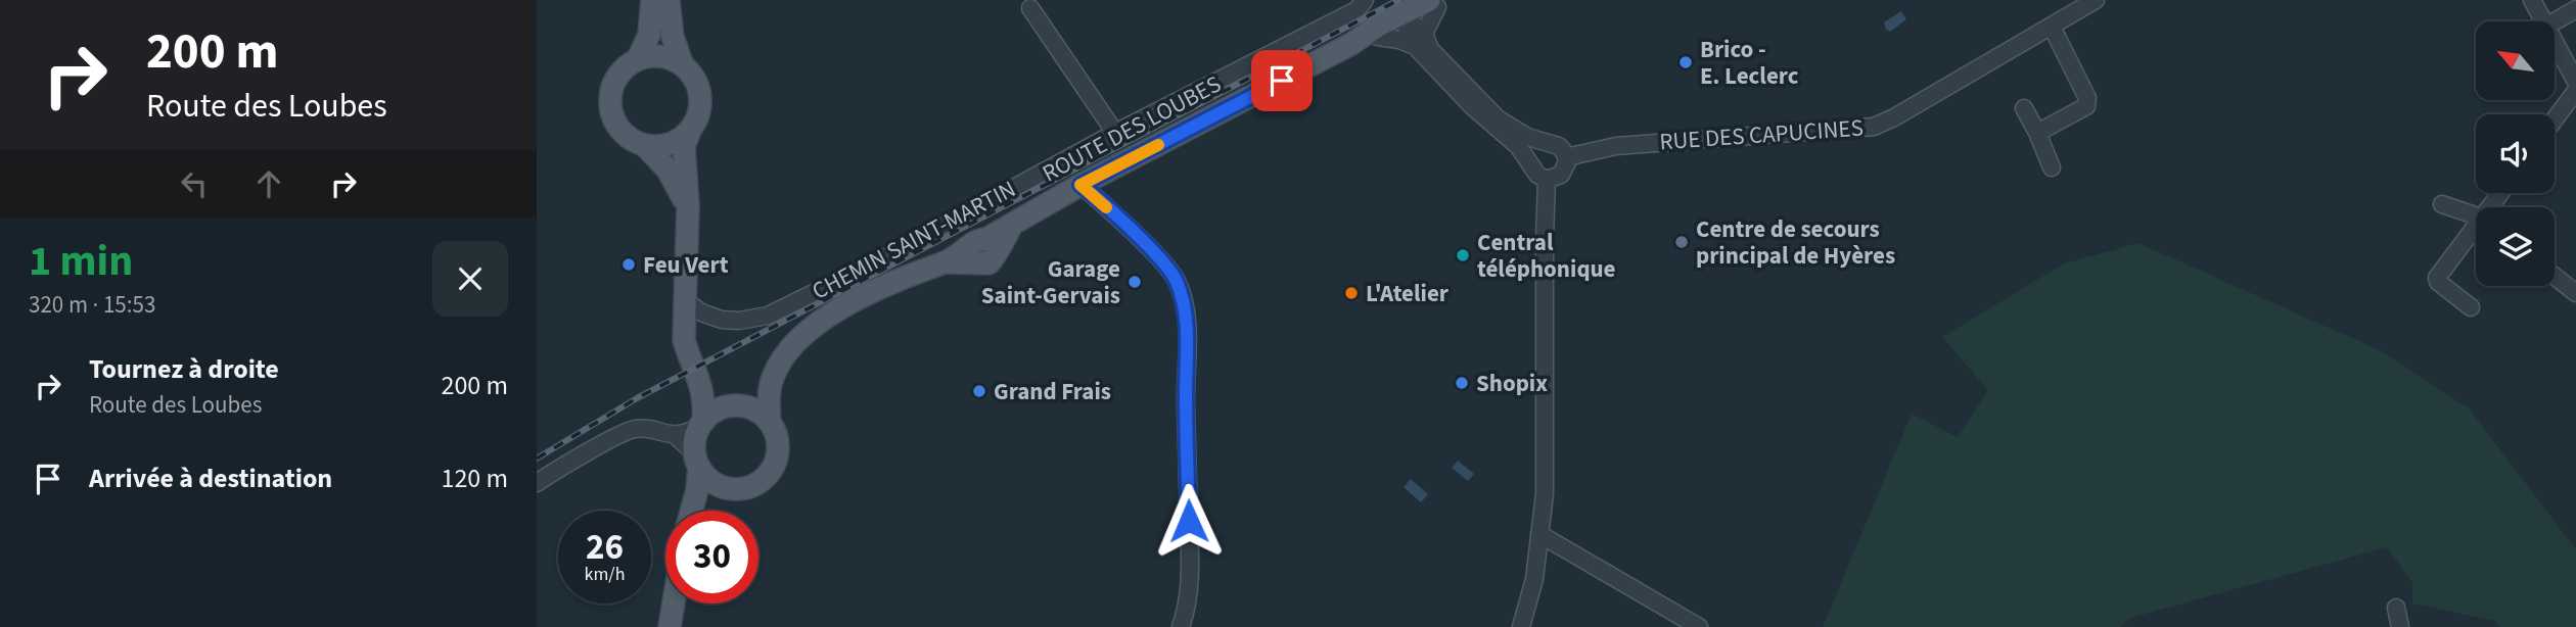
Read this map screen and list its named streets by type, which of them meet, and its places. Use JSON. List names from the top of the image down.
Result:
{
  "streets": {
    "main road": ["ROUTE DES LOUBES"],
    "street": ["RUE DES CAPUCINES", "CHEMIN SAINT-MARTIN"]
  },
  "places": [
    "Brico - E. Leclerc",
    "Centre de secours principal de Hyères",
    "Central téléphonique",
    "Feu Vert",
    "Garage Saint-Gervais",
    "L'Atelier",
    "Shopix",
    "Grand Frais"
  ],
  "north": "top left",
  "page": {
    "turn": ["200 m", "Route des Loubes"],
    "heading": ["1 min", "320 m · 15:53"],
    "list": [
      {
        "name": "Tournez à droite",
        "note": "Route des Loubes",
        "value": "200 m"
      },
      {
        "name": "Arrivée à destination",
        "value": "120 m"
      }
    ],
    "speed": "26 km/h",
    "limit": "30"
  }
}
